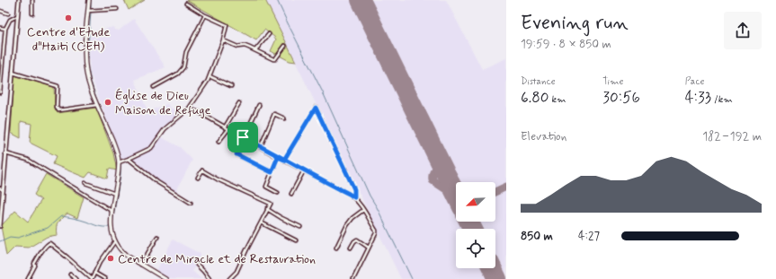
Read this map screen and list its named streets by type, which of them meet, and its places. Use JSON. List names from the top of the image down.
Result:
{
  "places": ["Centre d'Etude d\"Haiti (CEH)", "Église de Dieu Maison de Refuge", "Centre de Miracle et de Restauration"],
  "north": "bottom left",
  "page": {
    "heading": ["Evening run", "19:59 · 8 × 850 m"],
    "stats": [
      ["Distance", "6.80 km"],
      ["Time", "30:56"],
      ["Pace", "4:33 /km"]
    ],
    "chart": ["Elevation", "182–192 m"],
    "list": [
      {
        "name": "850 m",
        "note": "4:27"
      }
    ]
  }
}
